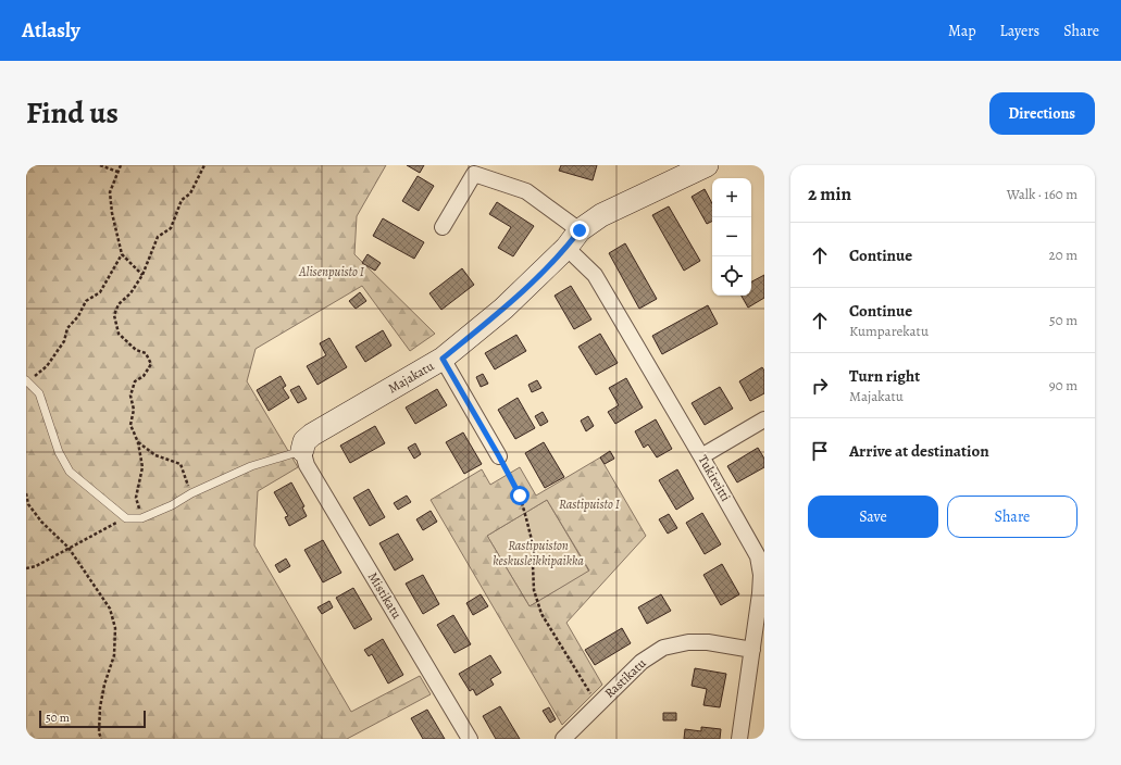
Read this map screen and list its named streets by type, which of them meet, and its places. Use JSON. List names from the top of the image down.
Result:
{
  "streets": {
    "street": [
      "Majakatu",
      "Tukireitti",
      "Mistikatu",
      "Rastikatu"
    ]
  },
  "crossings": [
    ["Majakatu", "Tukireitti"],
    ["Majakatu", "Mistikatu"],
    ["Tukireitti", "Rastikatu"]
  ],
  "parks": ["Alisenpuisto I", "Rastipuisto I", "Rastipuiston keskusleikkipaikka"],
  "scale_bar": "50 m",
  "page": {
    "header": "Atlasly",
    "nav": ["Map", "Layers", "Share"],
    "title": "Find us",
    "buttons": [
      "Directions",
      ["Save", "Share"]
    ],
    "heading": ["2 min", "Walk · 160 m"],
    "map_buttons": ["+", "−"],
    "list": [
      ["Continue", "20 m"],
      ["Continue", "Kumparekatu", "50 m"],
      ["Turn right", "Majakatu", "90 m"],
      "Arrive at destination"
    ],
    "scale": "50 m"
  }
}
